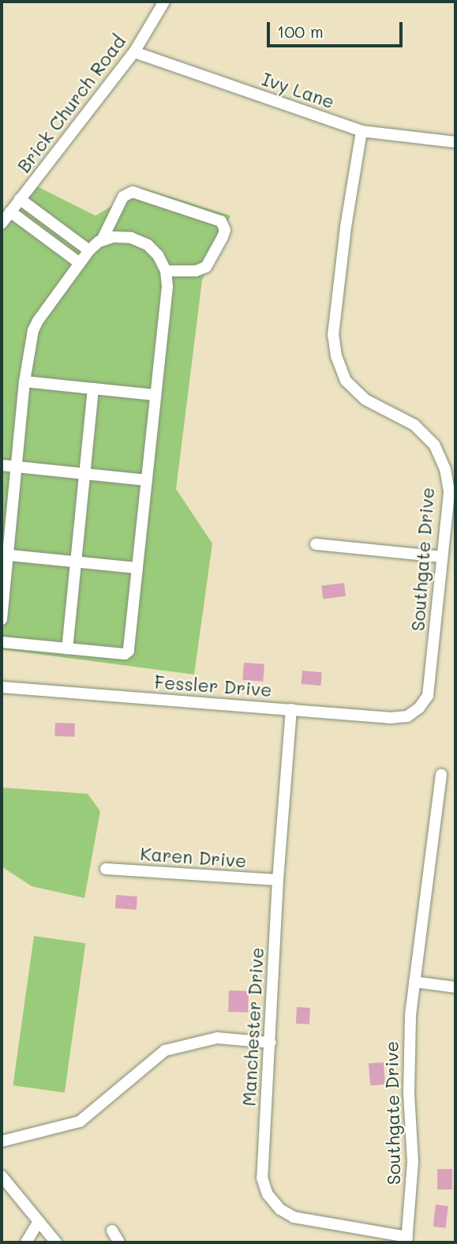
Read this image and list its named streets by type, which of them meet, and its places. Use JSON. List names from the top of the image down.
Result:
{
  "streets": {
    "street": [
      "Ivy Lane",
      "Brick Church Road",
      "Southgate Drive",
      "Fessler Drive",
      "Karen Drive",
      "Manchester Drive"
    ]
  },
  "crossings": [
    ["Ivy Lane", "Brick Church Road"],
    ["Ivy Lane", "Southgate Drive"],
    ["Southgate Drive", "Fessler Drive"],
    ["Southgate Drive", "Manchester Drive"],
    ["Fessler Drive", "Manchester Drive"],
    ["Karen Drive", "Manchester Drive"]
  ],
  "scale_bar": "100 m"
}
